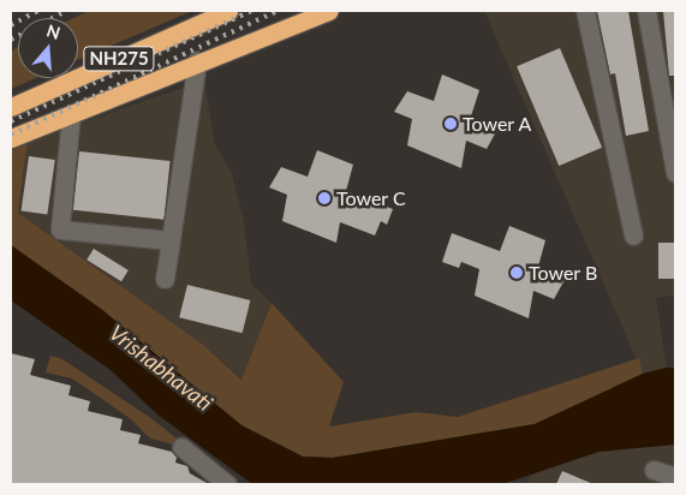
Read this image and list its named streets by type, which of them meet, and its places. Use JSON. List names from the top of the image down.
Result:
{
  "streets": {
    "highway": ["NH275"]
  },
  "water": ["Vrishabhavati"],
  "places": ["Tower A", "Tower C", "Tower B"],
  "north": "top"
}
